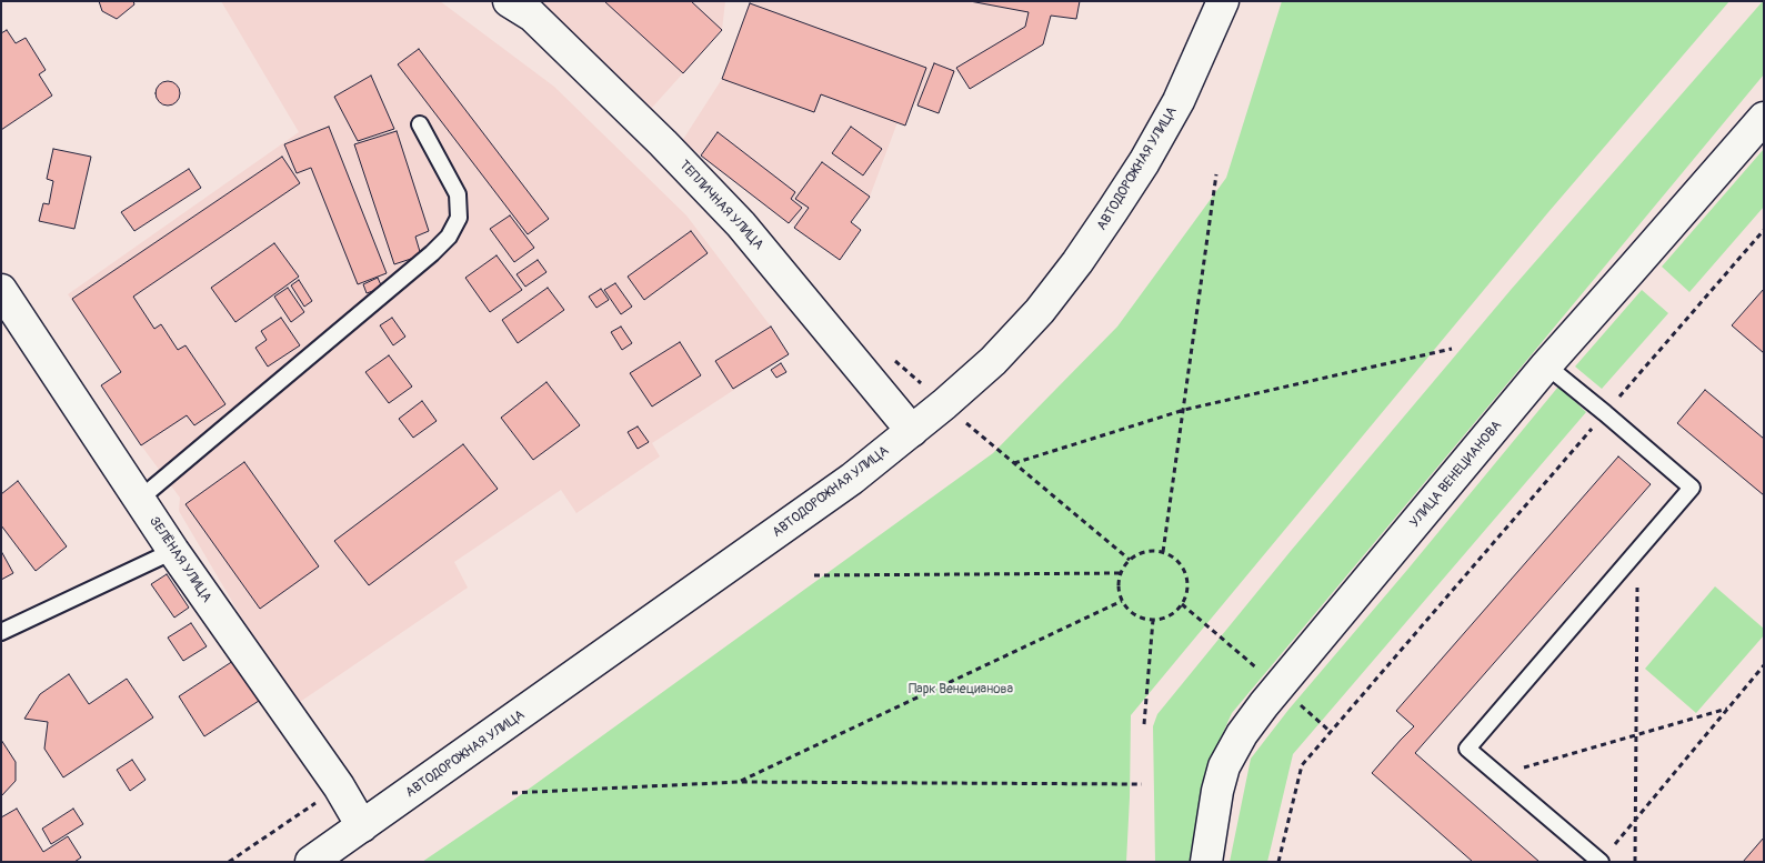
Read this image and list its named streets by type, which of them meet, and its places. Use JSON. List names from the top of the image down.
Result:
{
  "streets": {
    "street": [
      "АВТОДОРОЖНАЯ УЛИЦА",
      "ТЕПЛИЧНАЯ УЛИЦА",
      "УЛИЦА ВЕНЕЦИАНОВА",
      "ЗЕЛЁНАЯ УЛИЦА"
    ]
  },
  "crossings": [
    ["АВТОДОРОЖНАЯ УЛИЦА", "ТЕПЛИЧНАЯ УЛИЦА"],
    ["АВТОДОРОЖНАЯ УЛИЦА", "ЗЕЛЁНАЯ УЛИЦА"]
  ],
  "parks": ["Парк Венецианова"]
}
